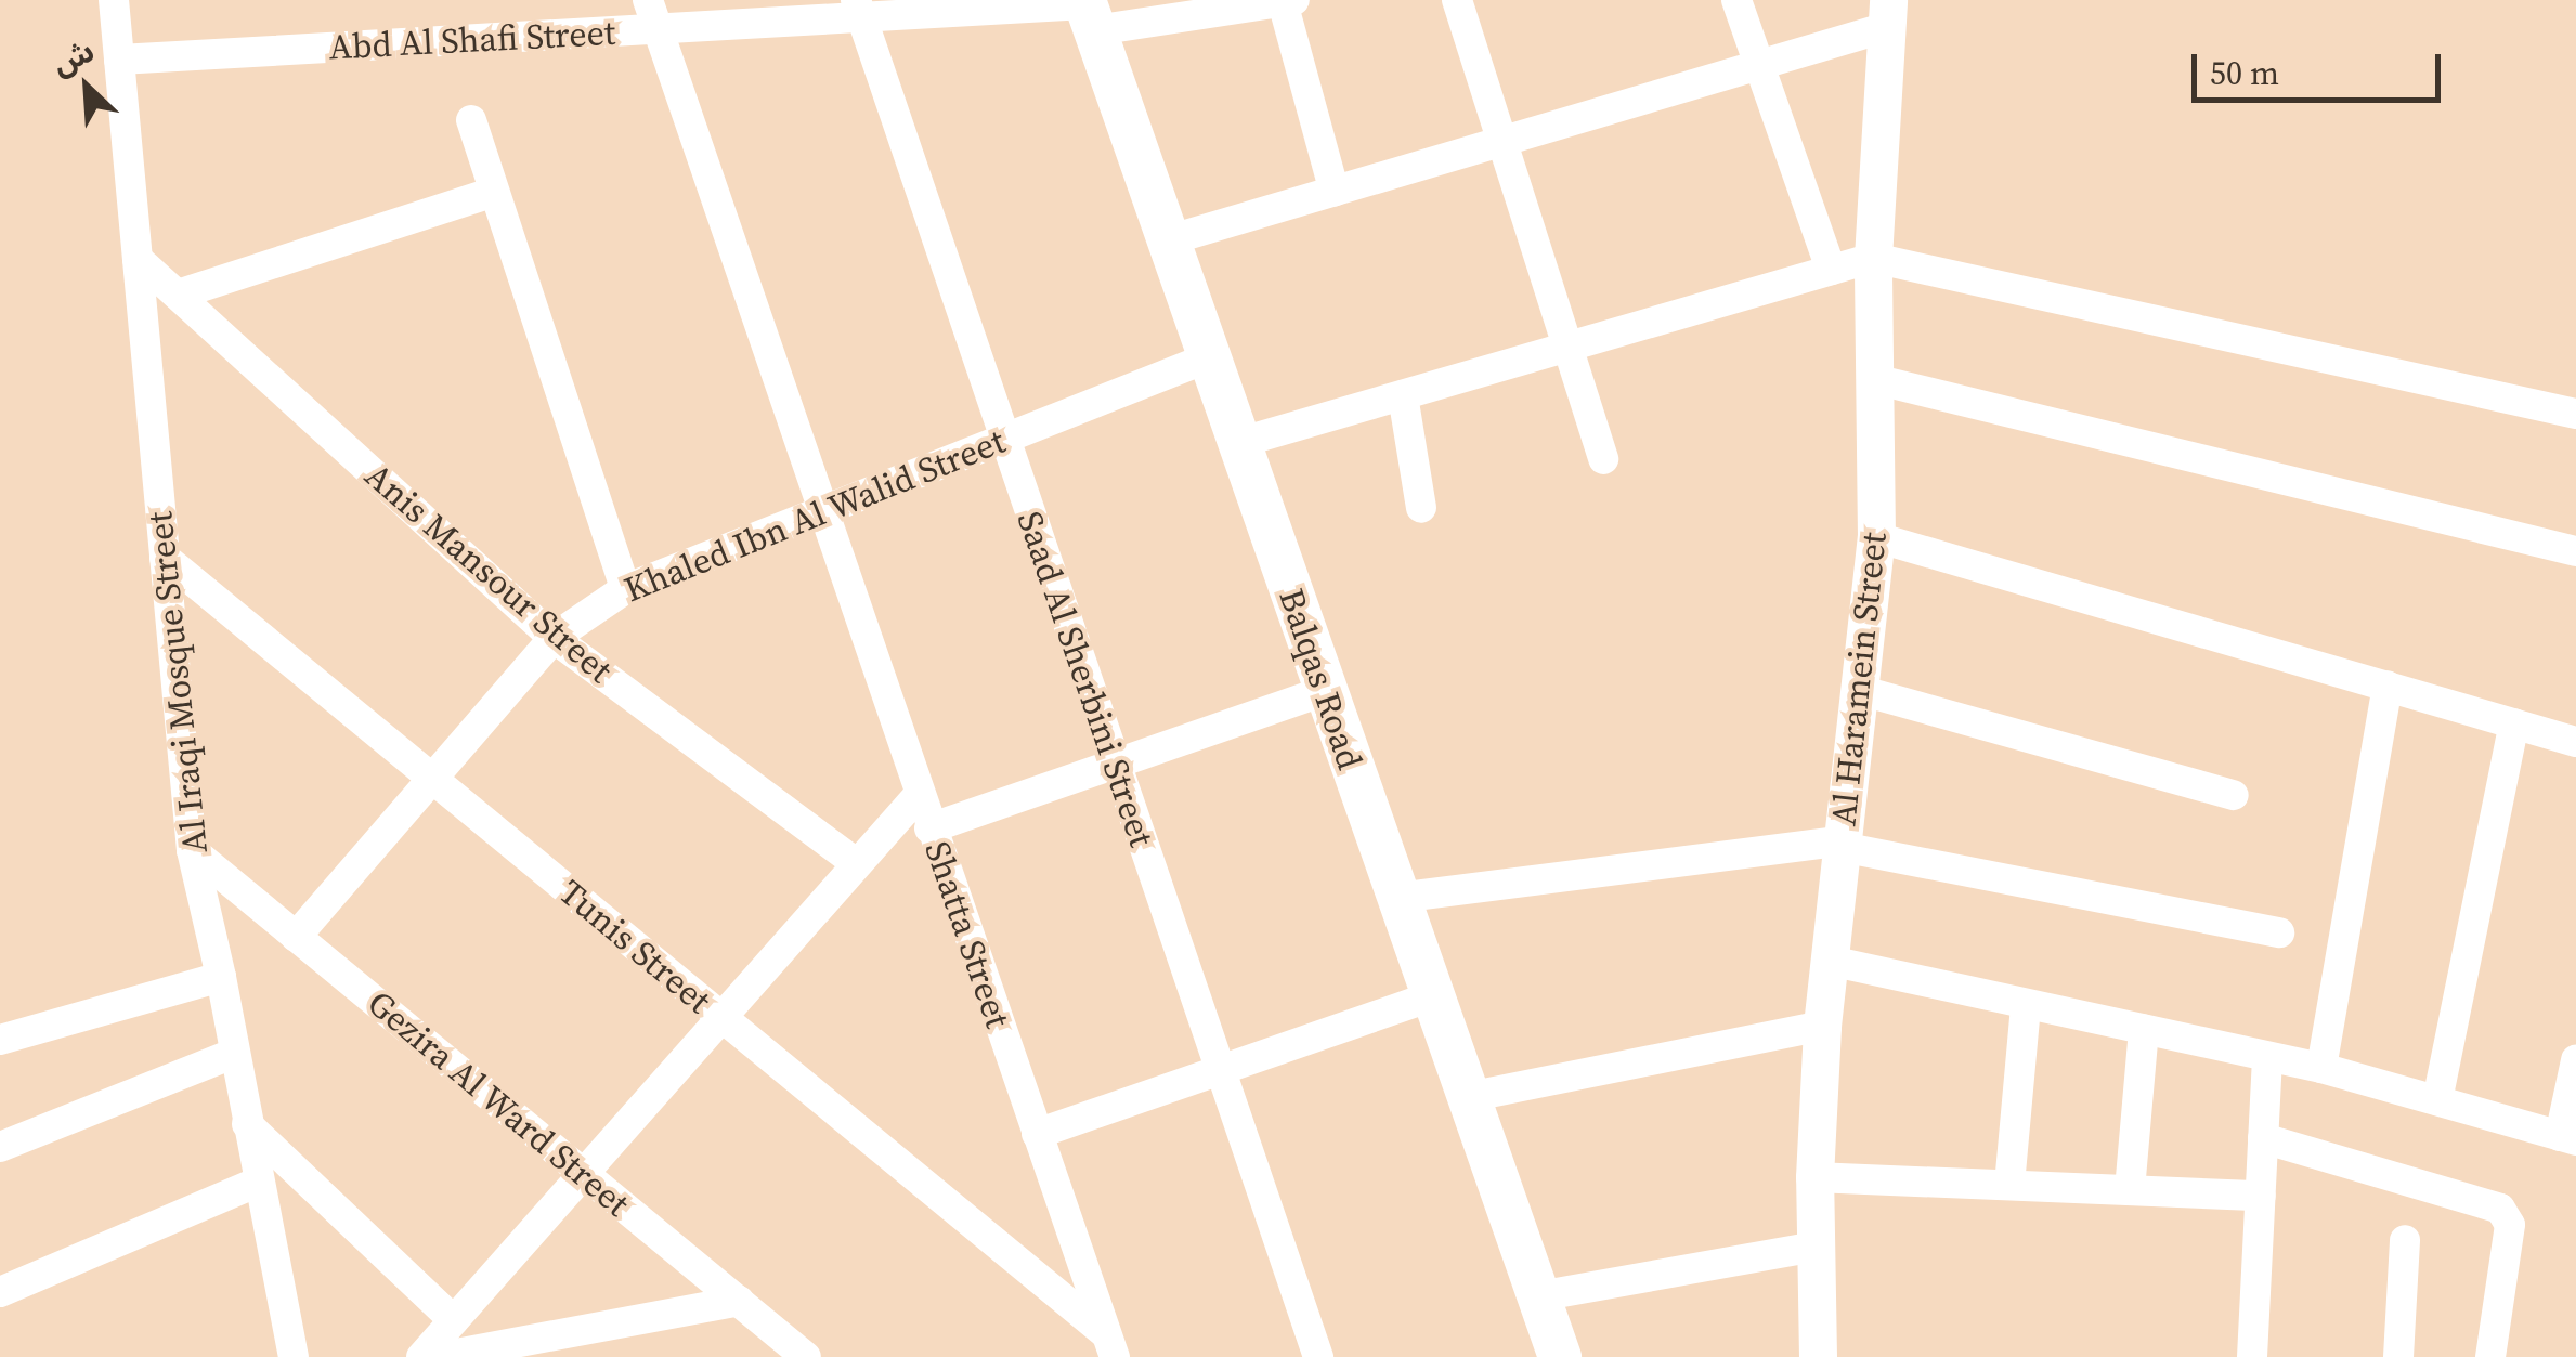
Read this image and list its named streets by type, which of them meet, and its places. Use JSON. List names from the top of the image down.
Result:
{
  "streets": {
    "main road": ["Balqas Road"],
    "street": [
      "Abd Al Shafi Street",
      "Khaled Ibn Al Walid Street",
      "Anis Mansour Street",
      "Saad Al Sherbini Street",
      "Al Haramein Street",
      "Al Iraqi Mosque Street",
      "Shatta Street",
      "Tunis Street",
      "Gezira Al Ward Street"
    ]
  },
  "crossings": [
    ["Abd Al Shafi Street", "Saad Al Sherbini Street"],
    ["Abd Al Shafi Street", "Balqas Road"],
    ["Abd Al Shafi Street", "Al Iraqi Mosque Street"],
    ["Abd Al Shafi Street", "Shatta Street"],
    ["Khaled Ibn Al Walid Street", "Anis Mansour Street"],
    ["Khaled Ibn Al Walid Street", "Saad Al Sherbini Street"],
    ["Khaled Ibn Al Walid Street", "Balqas Road"],
    ["Khaled Ibn Al Walid Street", "Shatta Street"],
    ["Khaled Ibn Al Walid Street", "Tunis Street"],
    ["Khaled Ibn Al Walid Street", "Gezira Al Ward Street"],
    ["Anis Mansour Street", "Al Iraqi Mosque Street"],
    ["Al Iraqi Mosque Street", "Tunis Street"],
    ["Al Iraqi Mosque Street", "Gezira Al Ward Street"],
    ["Shatta Street", "Tunis Street"]
  ],
  "scale_bar": "50 m",
  "north": "top left"
}
